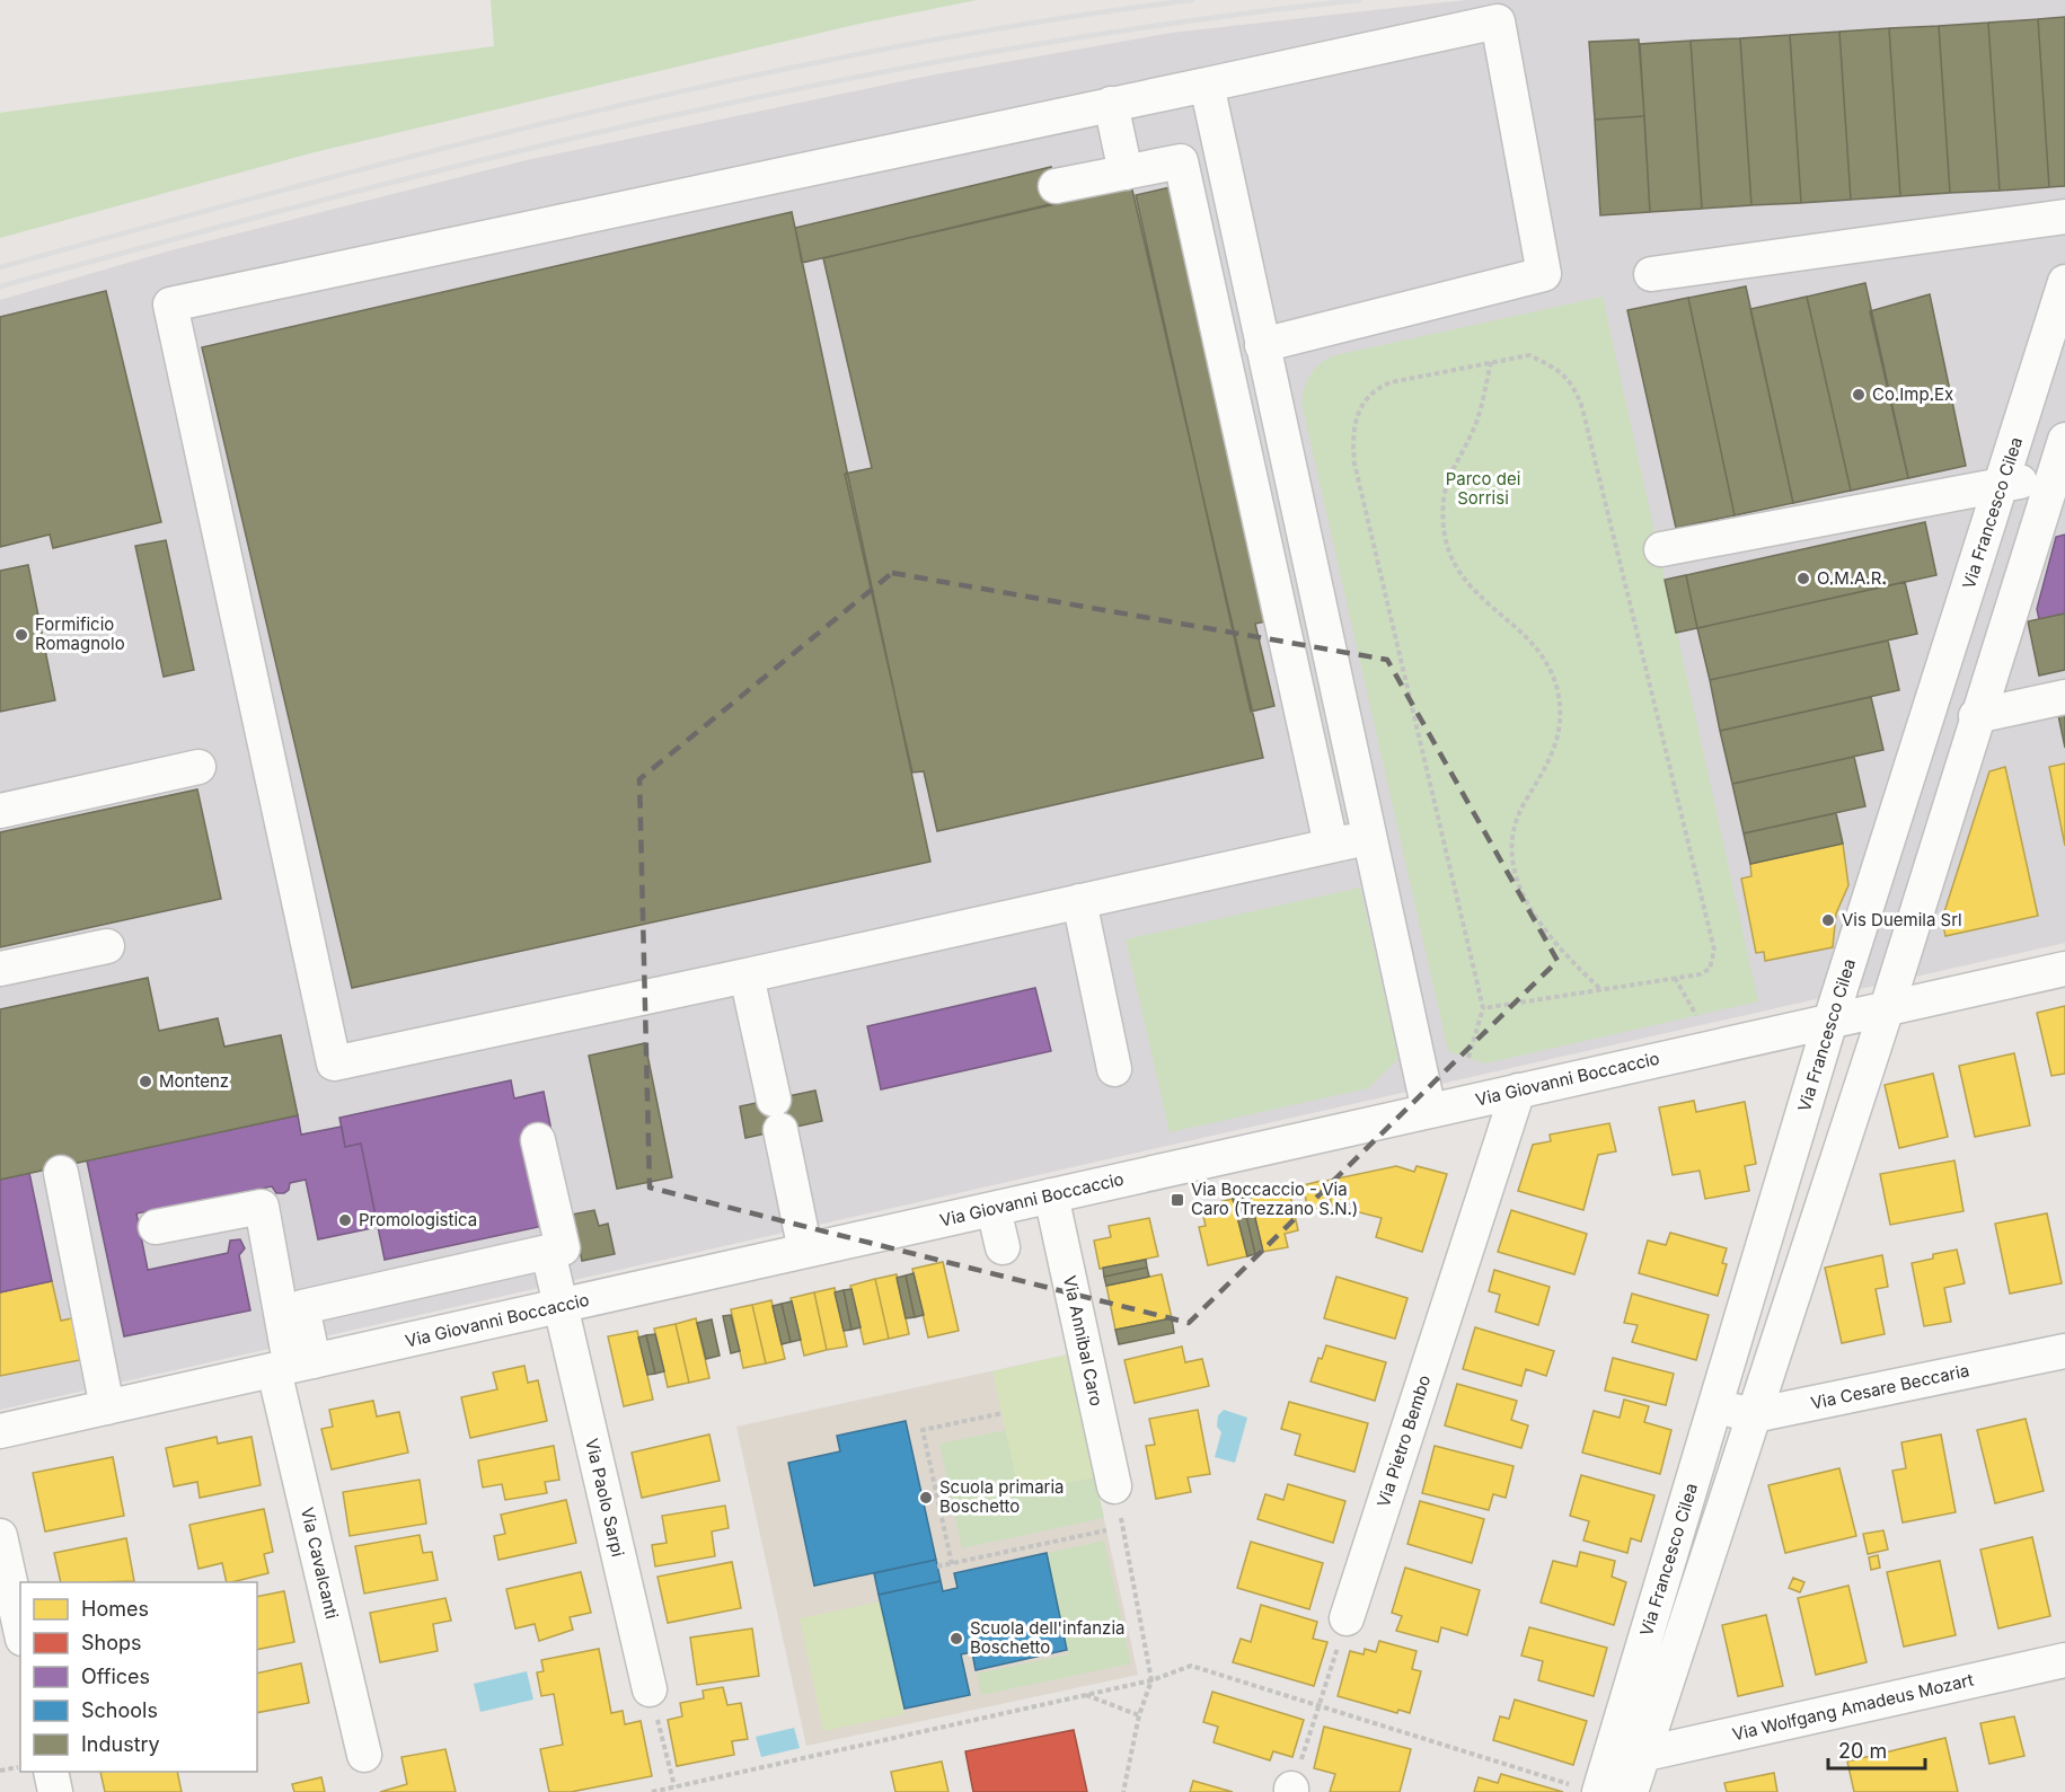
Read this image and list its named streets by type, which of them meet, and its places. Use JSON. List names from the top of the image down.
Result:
{
  "streets": {
    "street": [
      "Via Francesco Cilea",
      "Via Giovanni Boccaccio",
      "Via Annibal Caro",
      "Via Cesare Beccaria",
      "Via Pietro Bembo",
      "Via Paolo Sarpi",
      "Via Cavalcanti",
      "Via Wolfgang Amadeus Mozart"
    ]
  },
  "crossings": [
    ["Via Francesco Cilea", "Via Giovanni Boccaccio"],
    ["Via Francesco Cilea", "Via Cesare Beccaria"],
    ["Via Francesco Cilea", "Via Wolfgang Amadeus Mozart"],
    ["Via Giovanni Boccaccio", "Via Annibal Caro"],
    ["Via Giovanni Boccaccio", "Via Pietro Bembo"],
    ["Via Giovanni Boccaccio", "Via Paolo Sarpi"],
    ["Via Giovanni Boccaccio", "Via Cavalcanti"]
  ],
  "parks": ["Parco dei Sorrisi"],
  "places": {
    "other": [
      "Co.Imp.Ex",
      "O.M.A.R.",
      "Formificio Romagnolo",
      "Vis Duemila Srl",
      "Montenz",
      "Promologistica",
      "Scuola primaria Boschetto",
      "Scuola dell'infanzia Boschetto"
    ],
    "transit": ["Via Boccaccio - Via Caro (Trezzano S.N.)"]
  },
  "legend": [
    "Homes",
    "Shops",
    "Offices",
    "Schools",
    "Industry"
  ],
  "scale_bar": "20 m"
}
